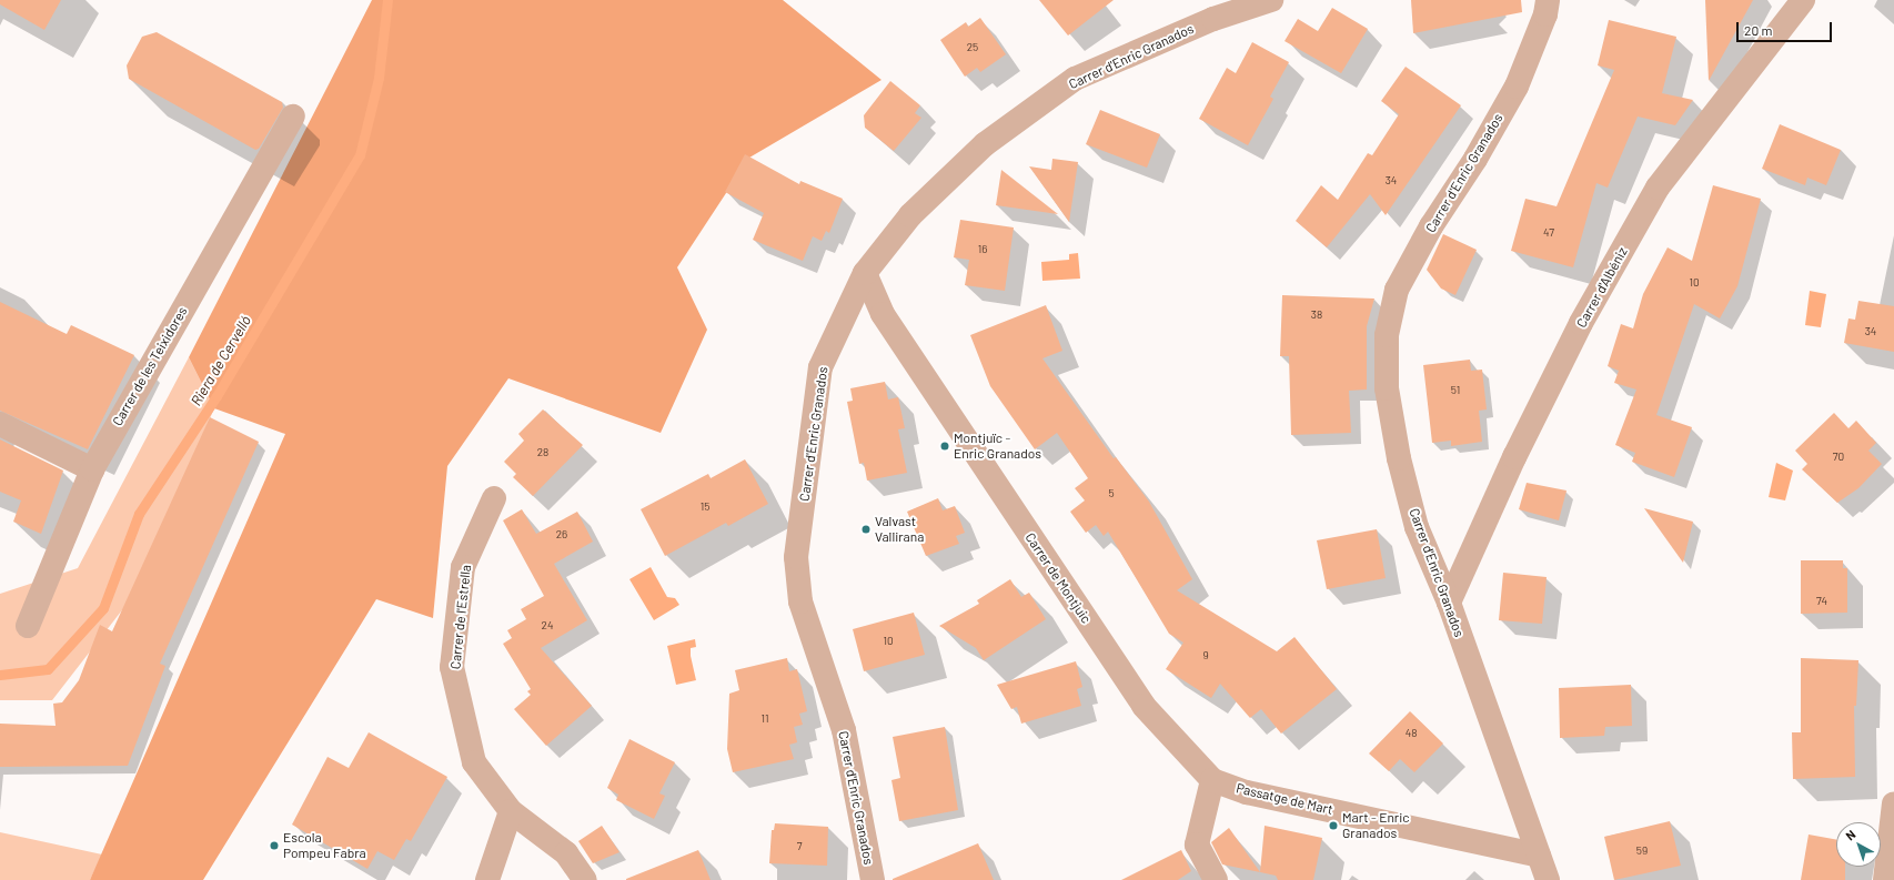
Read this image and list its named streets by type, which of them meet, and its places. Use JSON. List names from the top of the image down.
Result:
{
  "streets": {
    "street": [
      "Carrer d'Enric Granados",
      "Carrer d'Albéniz",
      "Carrer de les Teixidores",
      "Carrer de Montjuic",
      "Carrer de l'Estrella",
      "Passatge de Mart"
    ]
  },
  "crossings": [
    ["Carrer d'Enric Granados", "Carrer d'Albéniz"],
    ["Carrer d'Enric Granados", "Carrer de Montjuic"],
    ["Carrer d'Enric Granados", "Passatge de Mart"],
    ["Carrer de Montjuic", "Passatge de Mart"]
  ],
  "water": ["Riera de Cervelló"],
  "places": [
    "Montjuïc - Enric Granados",
    "Valvast Vallirana",
    "Mart - Enric Granados",
    "Escola Pompeu Fabra"
  ],
  "house_numbers": [
    "25",
    "34",
    "47",
    "16",
    "10",
    "38",
    "34",
    "51",
    "28",
    "70",
    "5",
    "15",
    "26",
    "74",
    "24",
    "10",
    "9",
    "11",
    "48",
    "7",
    "59"
  ],
  "scale_bar": "20 m",
  "north": "top left"
}
